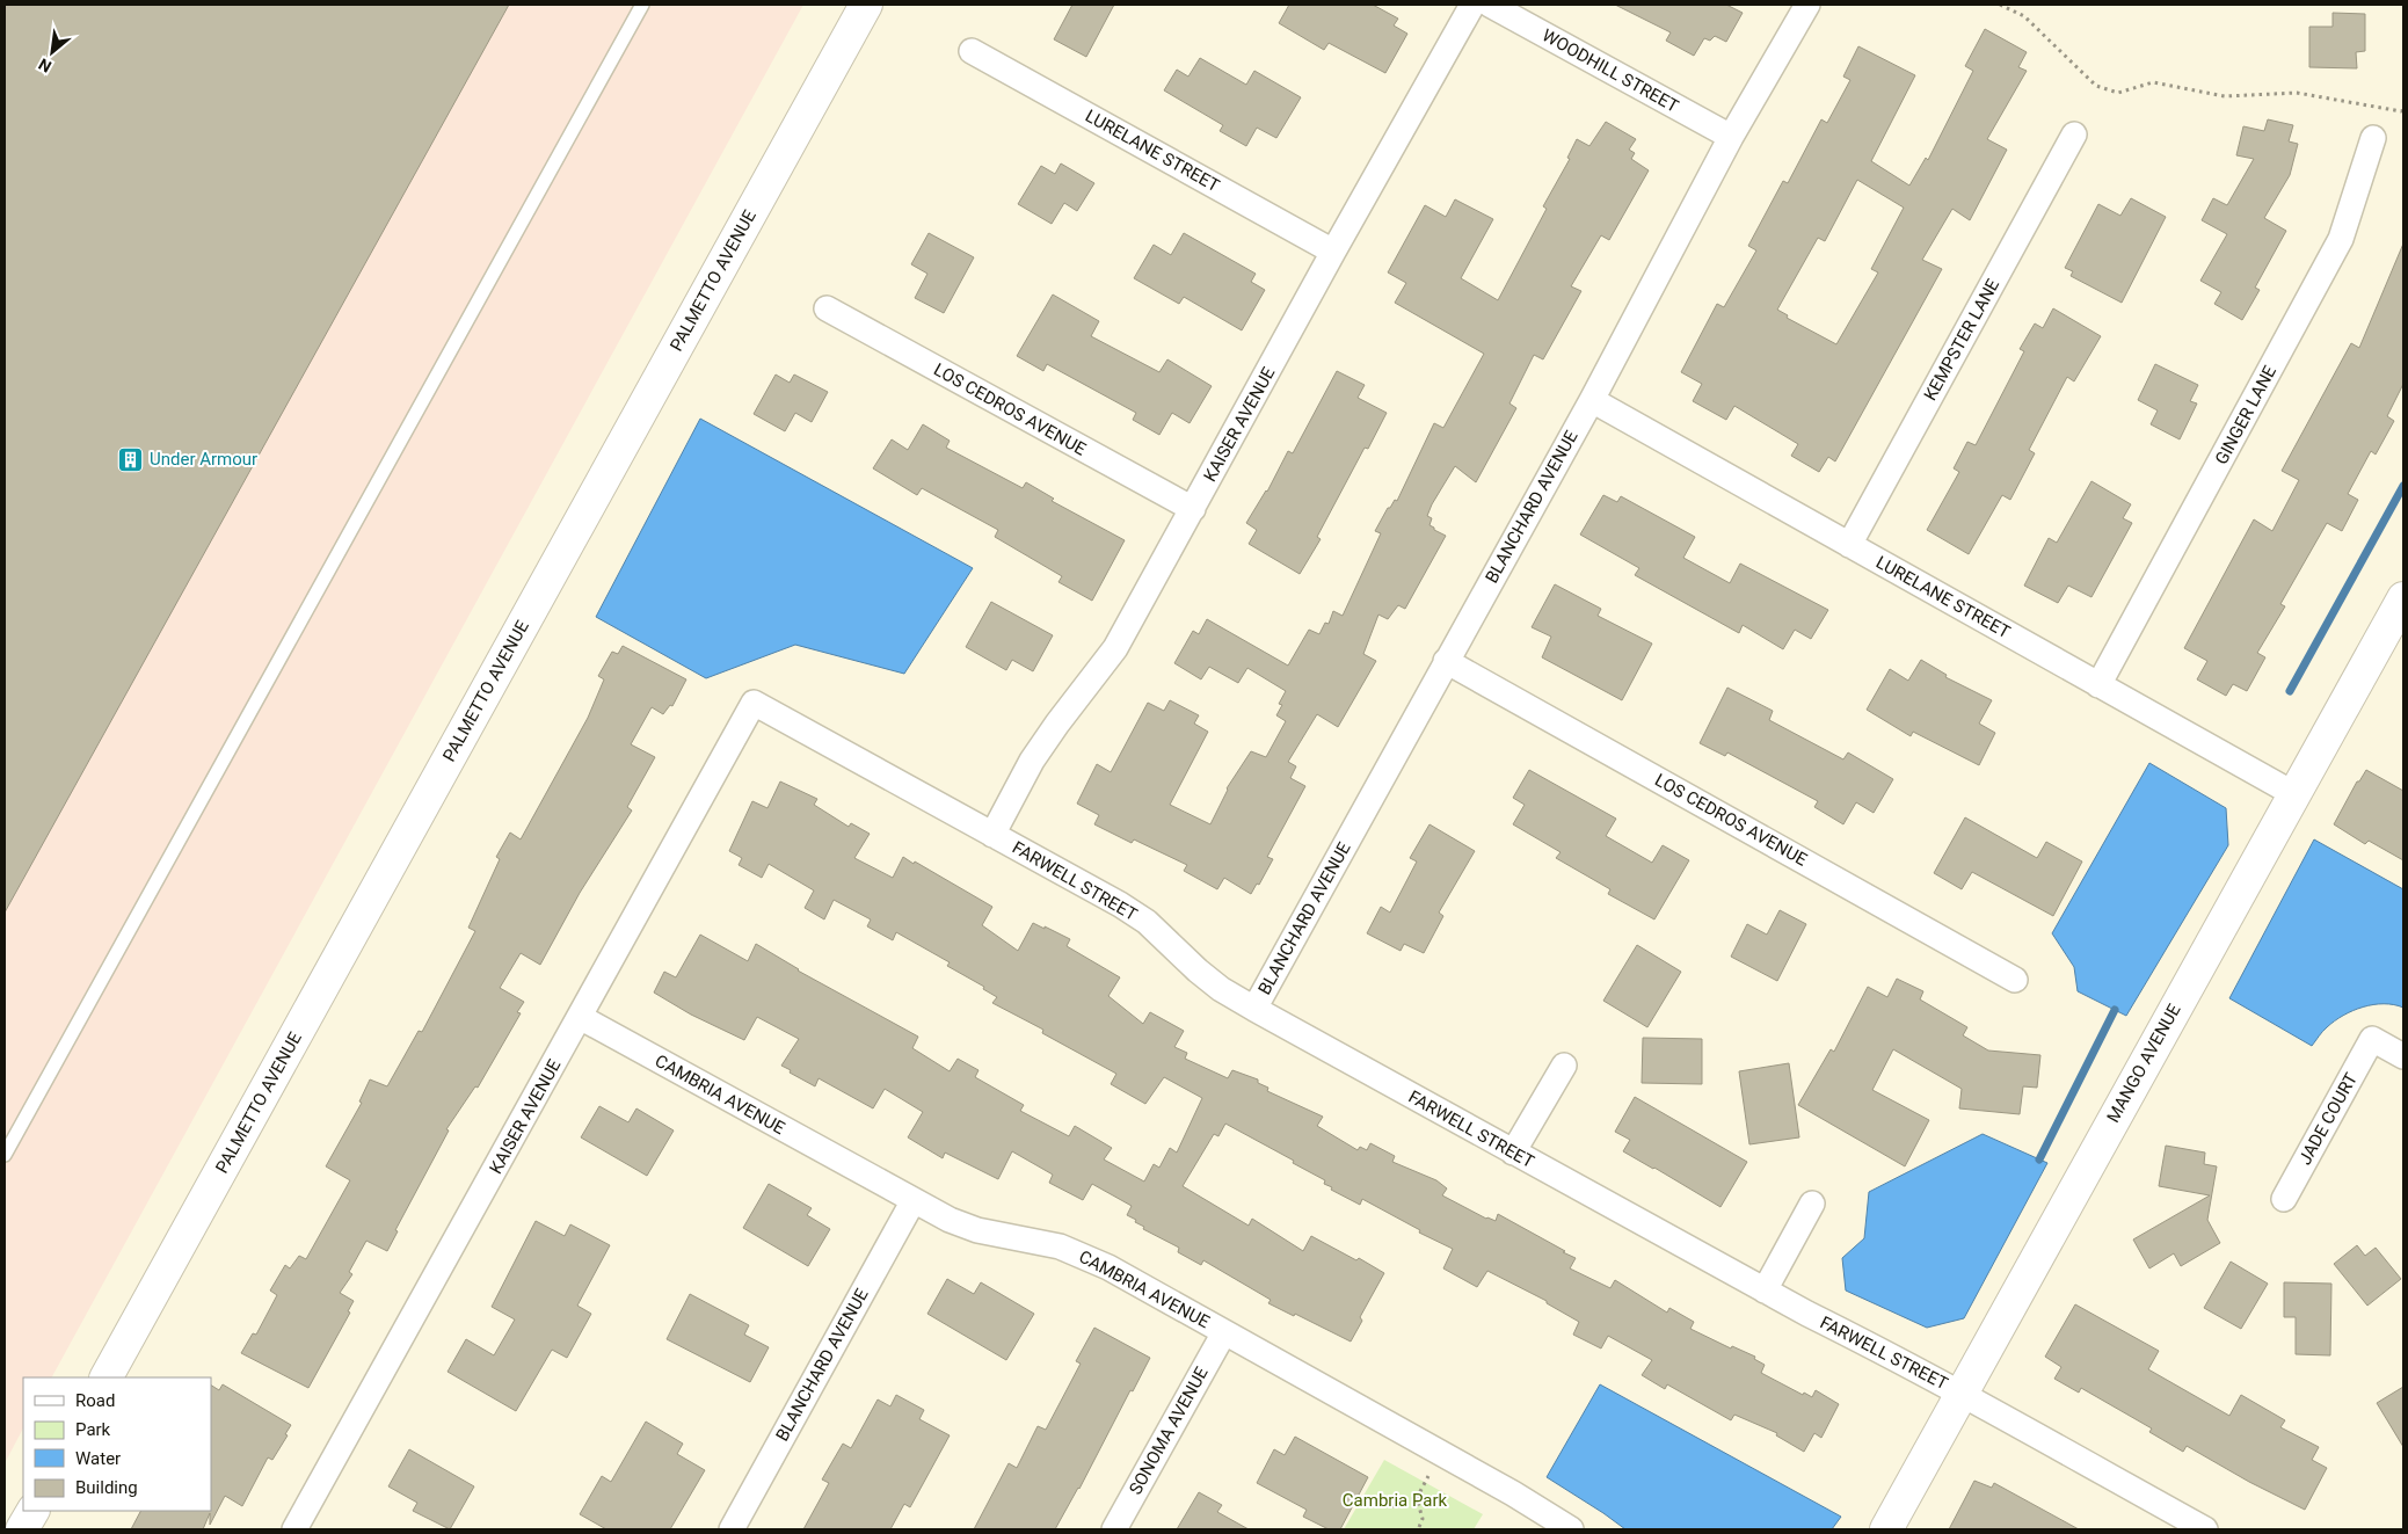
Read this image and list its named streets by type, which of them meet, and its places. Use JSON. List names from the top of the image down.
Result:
{
  "streets": {
    "street": [
      "WOODHILL STREET",
      "LURELANE STREET",
      "PALMETTO AVENUE",
      "KEMPSTER LANE",
      "LOS CEDROS AVENUE",
      "GINGER LANE",
      "KAISER AVENUE",
      "BLANCHARD AVENUE",
      "FARWELL STREET",
      "MANGO AVENUE",
      "CAMBRIA AVENUE",
      "JADE COURT",
      "SONOMA AVENUE"
    ]
  },
  "crossings": [
    ["WOODHILL STREET", "BLANCHARD AVENUE"],
    ["LURELANE STREET", "KEMPSTER LANE"],
    ["LURELANE STREET", "GINGER LANE"],
    ["LURELANE STREET", "KAISER AVENUE"],
    ["LURELANE STREET", "BLANCHARD AVENUE"],
    ["LURELANE STREET", "MANGO AVENUE"],
    ["LOS CEDROS AVENUE", "KAISER AVENUE"],
    ["LOS CEDROS AVENUE", "BLANCHARD AVENUE"],
    ["KAISER AVENUE", "FARWELL STREET"],
    ["KAISER AVENUE", "CAMBRIA AVENUE"],
    ["BLANCHARD AVENUE", "FARWELL STREET"],
    ["BLANCHARD AVENUE", "CAMBRIA AVENUE"],
    ["FARWELL STREET", "MANGO AVENUE"],
    ["CAMBRIA AVENUE", "SONOMA AVENUE"]
  ],
  "parks": ["Cambria Park"],
  "places": {
    "building": ["Under Armour"]
  },
  "legend": [
    "Road",
    "Park",
    "Water",
    "Building"
  ],
  "north": "bottom left"
}
